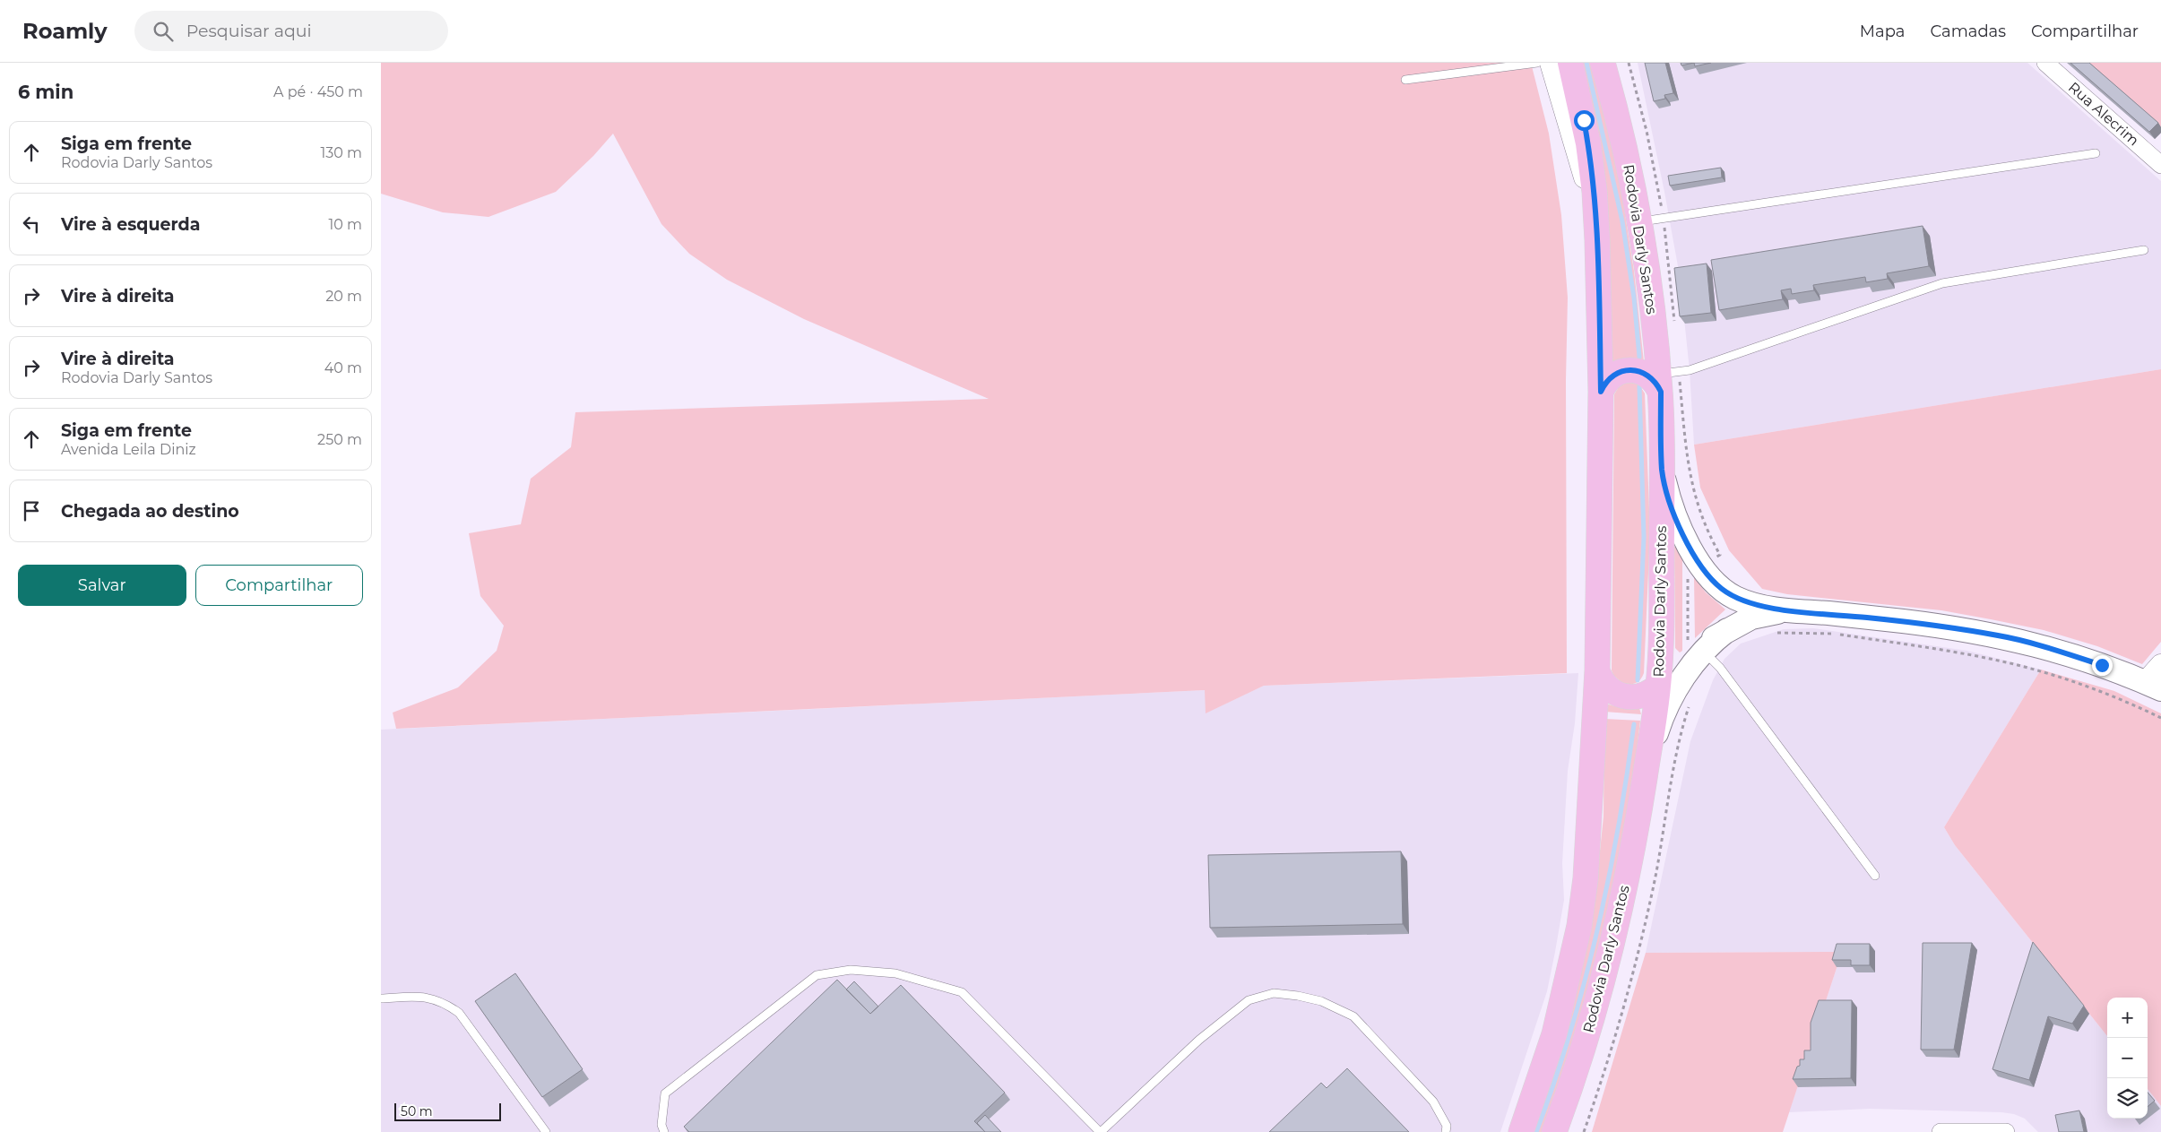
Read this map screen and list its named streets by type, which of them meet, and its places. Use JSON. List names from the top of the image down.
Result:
{
  "streets": {
    "main road": ["Rodovia Darly Santos"],
    "street": ["Rua Alecrim"]
  },
  "scale_bar": "50 m",
  "page": {
    "header": "Roamly",
    "search": "Pesquisar aqui",
    "nav": ["Mapa", "Camadas", "Compartilhar"],
    "heading": ["6 min", "A pé · 450 m"],
    "list": [
      ["Siga em frente", "Rodovia Darly Santos", "130 m"],
      ["Vire à esquerda", "10 m"],
      ["Vire à direita", "20 m"],
      ["Vire à direita", "Rodovia Darly Santos", "40 m"],
      ["Siga em frente", "Avenida Leila Diniz", "250 m"],
      "Chegada ao destino"
    ],
    "buttons": ["Salvar", "Compartilhar"],
    "map_buttons": ["+", "−"],
    "scale": "50 m"
  }
}
